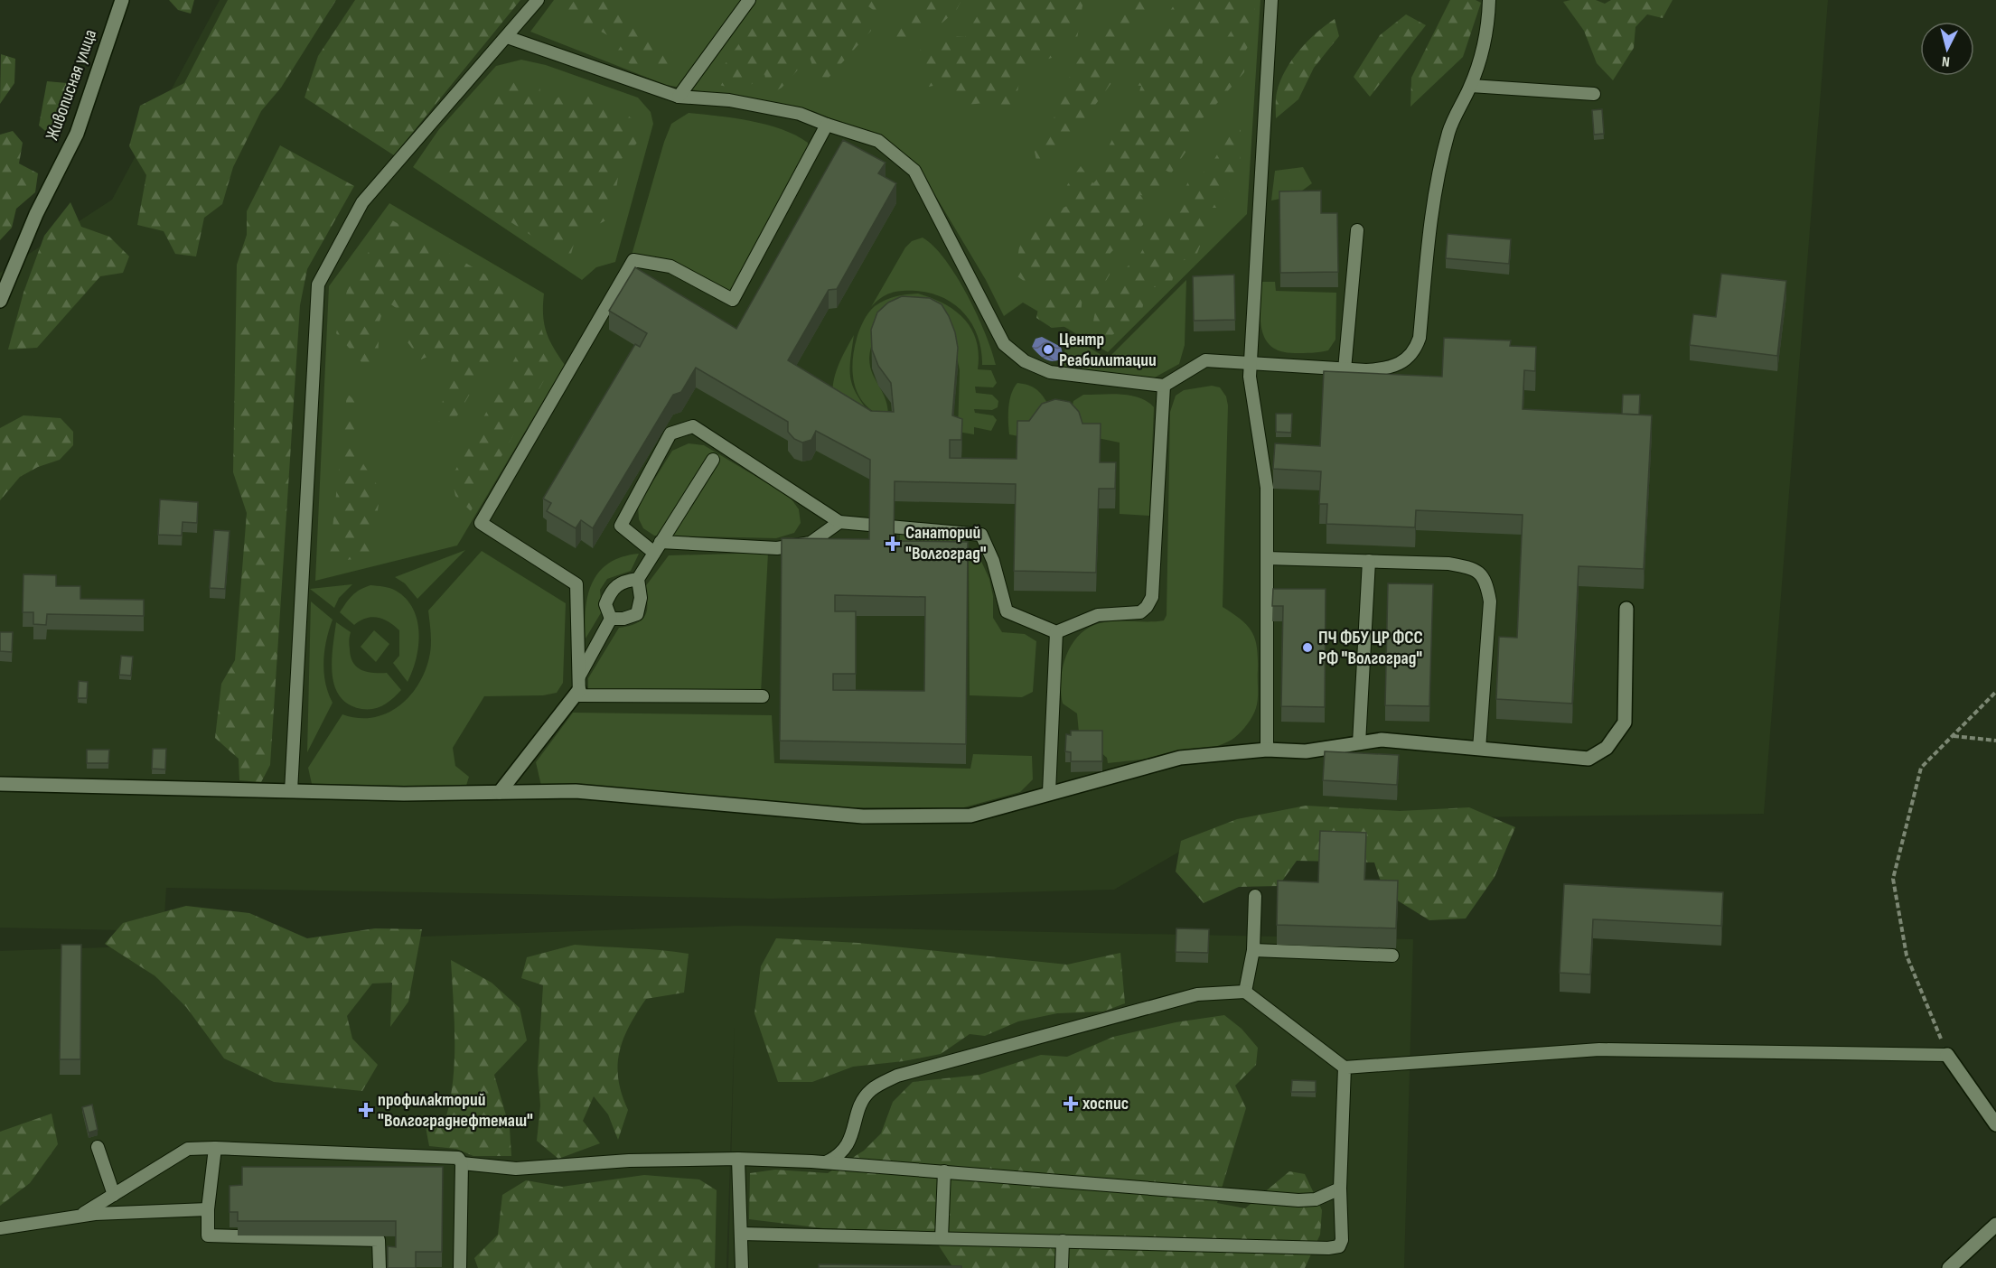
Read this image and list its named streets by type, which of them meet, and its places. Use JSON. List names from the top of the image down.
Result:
{
  "streets": {
    "street": ["Живописная улица"]
  },
  "places": {
    "other": ["Центр Реабилитации", "ПЧ ФБУ ЦР ФСС РФ \"Волгоград\""],
    "health": ["Санаторий \"Волгоград\"", "хоспис", "профилакторий \"Волгограднефтемаш\""]
  },
  "north": "bottom"
}
